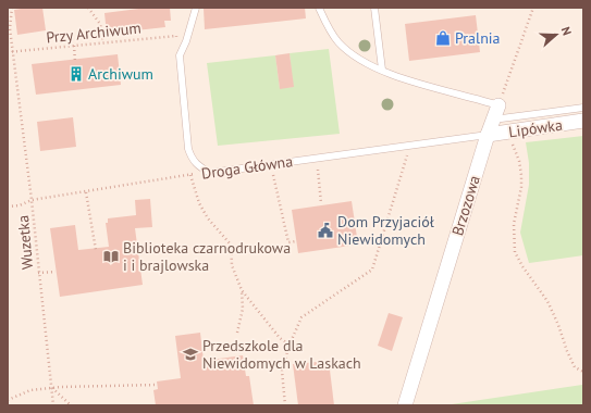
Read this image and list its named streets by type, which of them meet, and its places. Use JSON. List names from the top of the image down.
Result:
{
  "streets": {
    "street": ["Lipówka", "Brzozowa"],
    "lane": ["Droga Główna"],
    "path": ["Przy Archiwum", "Wuzetka"]
  },
  "crossings": [
    ["Przy Archiwum", "Wuzetka"],
    ["Lipówka", "Droga Główna"],
    ["Lipówka", "Brzozowa"],
    ["Droga Główna", "Brzozowa"],
    ["Droga Główna", "Wuzetka"]
  ],
  "places": {
    "shop": ["Pralnia"],
    "building": ["Archiwum"],
    "public building": ["Dom Przyjaciół Niewidomych"],
    "library": ["Biblioteka czarnodrukowa i i brajlowska"],
    "school or university": ["Przedszkole dla Niewidomych w Laskach"]
  },
  "north": "right"
}
